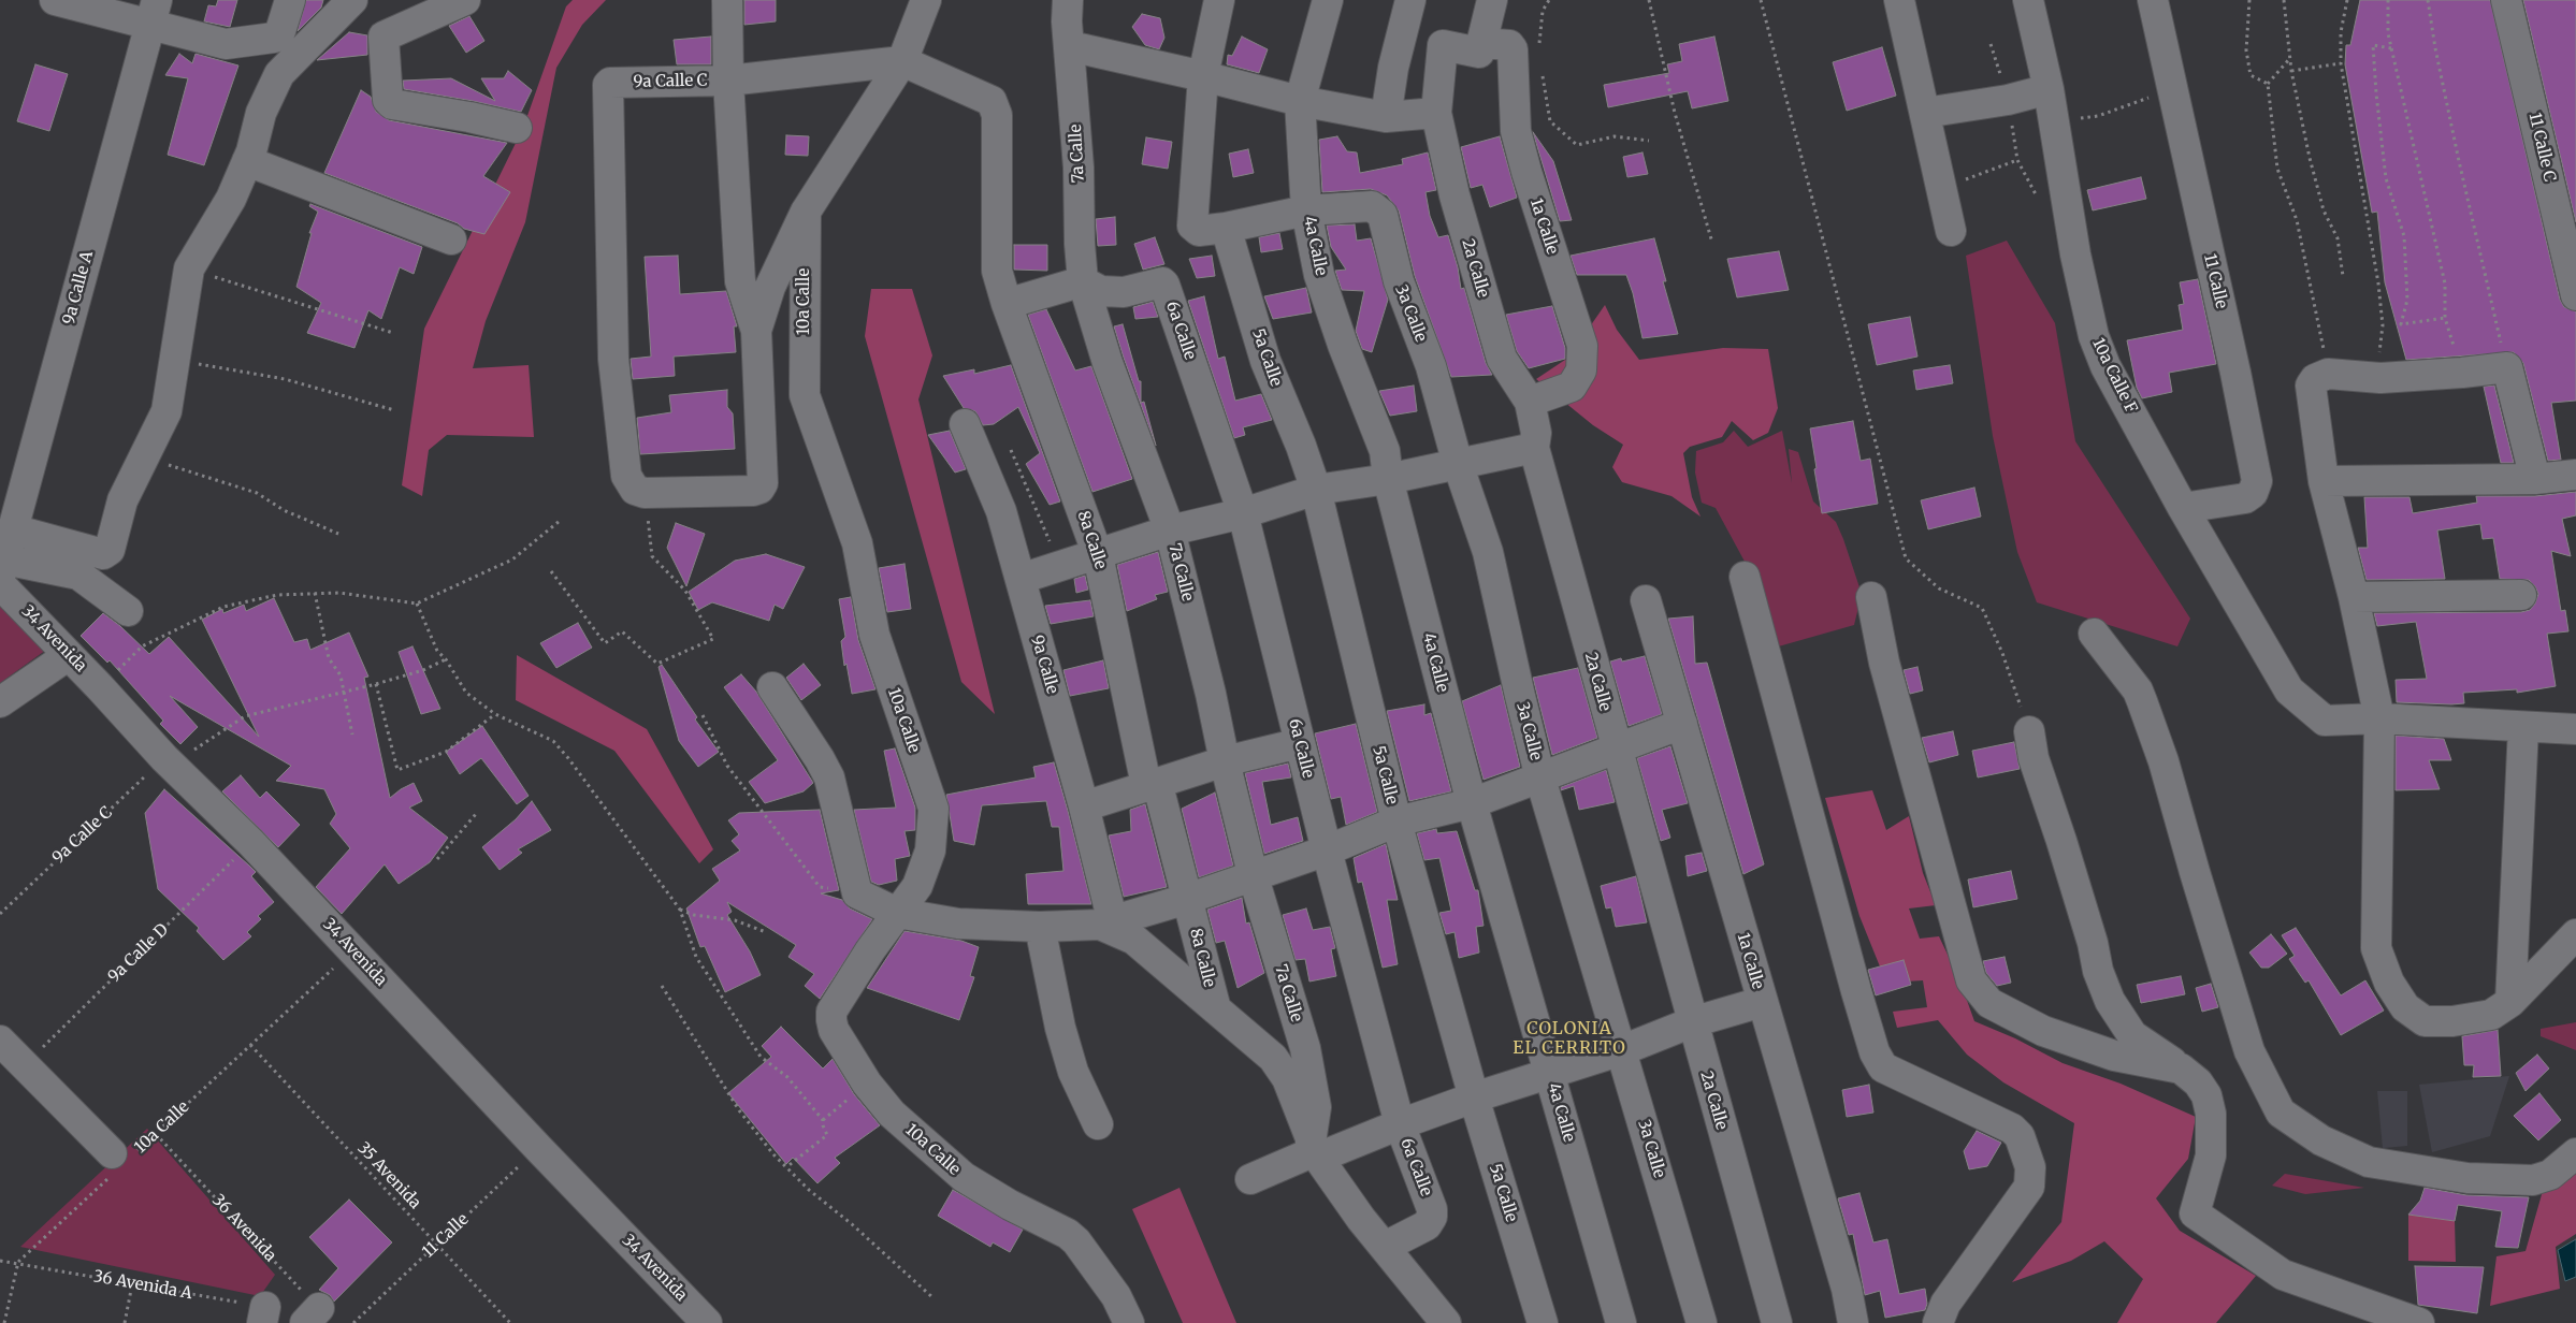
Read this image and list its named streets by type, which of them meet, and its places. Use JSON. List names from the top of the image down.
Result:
{
  "streets": {
    "street": [
      "9a Calle C",
      "11 Calle C",
      "7a Calle",
      "1a Calle",
      "4a Calle",
      "2a Calle",
      "11 Calle",
      "9a Calle A",
      "10a Calle",
      "3a Calle",
      "6a Calle",
      "5a Calle",
      "10a Calle F",
      "8a Calle",
      "34 Avenida",
      "9a Calle"
    ],
    "path": [
      "9a Calle D",
      "35 Avenida",
      "36 Avenida",
      "36 Avenida A"
    ]
  },
  "crossings": [
    ["9a Calle C", "8a Calle"],
    ["9a Calle C", "34 Avenida"],
    ["7a Calle", "6a Calle"],
    ["1a Calle", "2a Calle"],
    ["4a Calle", "3a Calle"],
    ["11 Calle", "10a Calle F"],
    ["11 Calle", "34 Avenida"],
    ["11 Calle", "35 Avenida"],
    ["9a Calle A", "34 Avenida"],
    ["10a Calle", "34 Avenida"],
    ["10a Calle", "35 Avenida"],
    ["10a Calle", "36 Avenida"],
    ["10a Calle", "36 Avenida A"],
    ["3a Calle", "5a Calle"],
    ["34 Avenida", "9a Calle D"]
  ],
  "districts": ["COLONIA EL CERRITO"]
}
